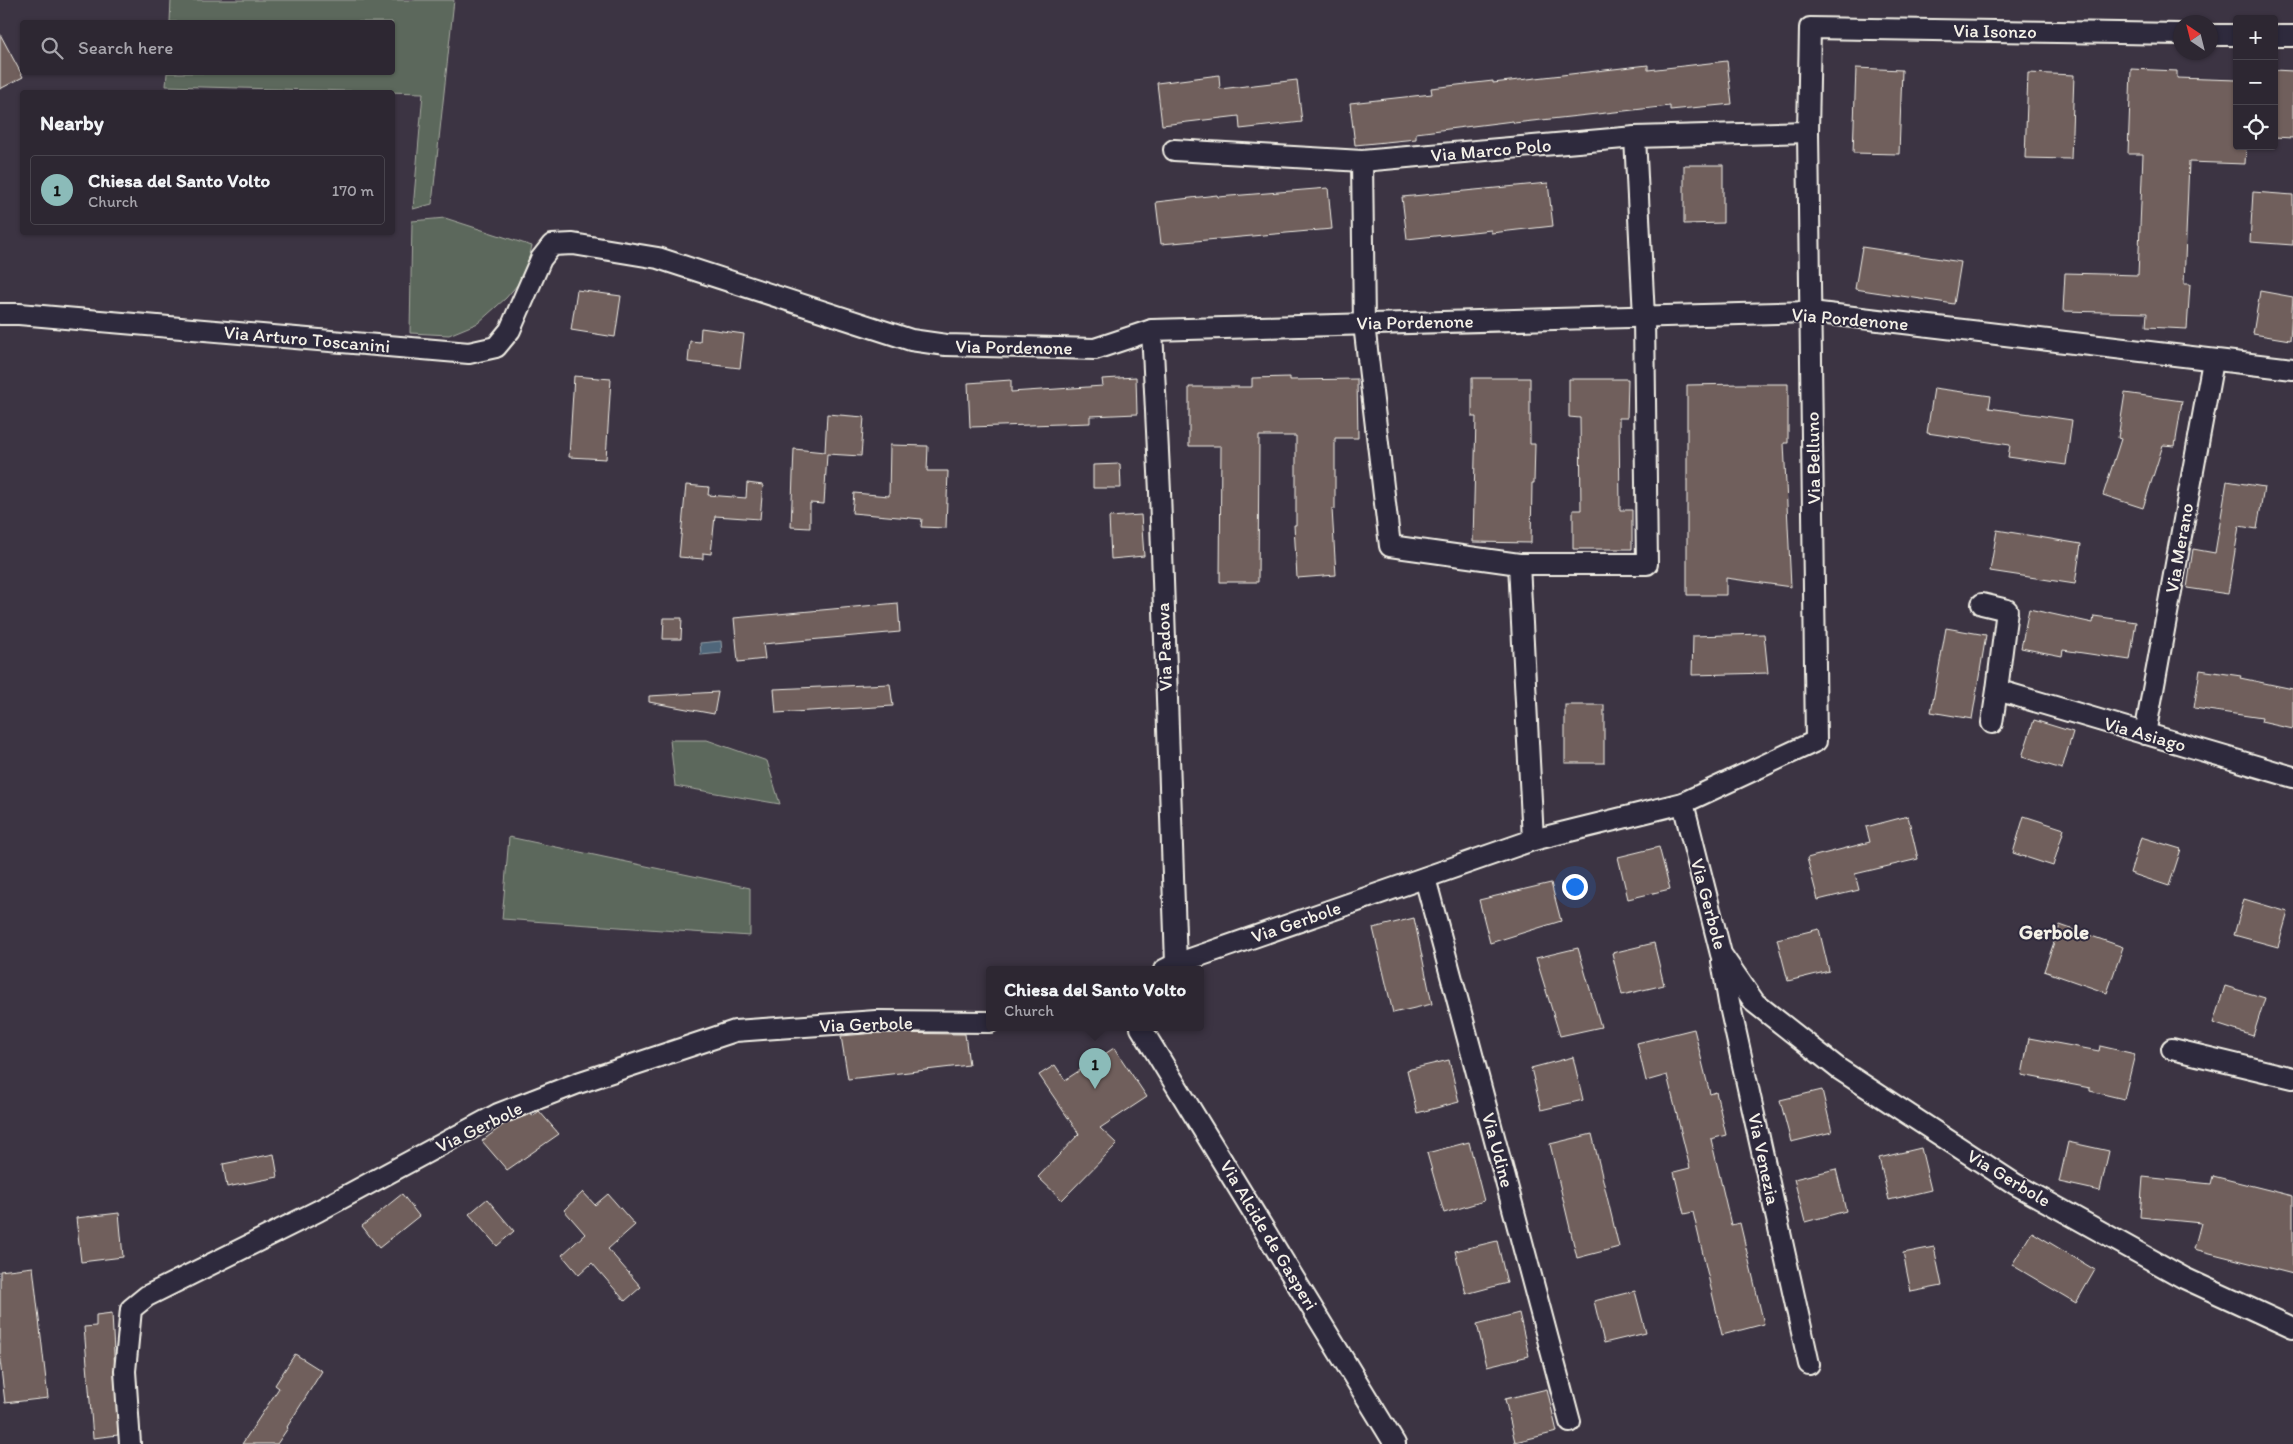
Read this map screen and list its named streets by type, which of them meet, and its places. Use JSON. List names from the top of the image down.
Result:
{
  "streets": {
    "street": [
      "Via Isonzo",
      "Via Marco Polo",
      "Via Pordenone",
      "Via Arturo Toscanini",
      "Via Belluno",
      "Via Merano",
      "Via Padova",
      "Via Asiago",
      "Via Gerbole",
      "Via Udine",
      "Via Venezia",
      "Via Alcide de Gasperi"
    ]
  },
  "crossings": [
    ["Via Isonzo", "Via Belluno"],
    ["Via Marco Polo", "Via Belluno"],
    ["Via Pordenone", "Via Arturo Toscanini"],
    ["Via Pordenone", "Via Belluno"],
    ["Via Pordenone", "Via Merano"],
    ["Via Pordenone", "Via Padova"],
    ["Via Belluno", "Via Gerbole"],
    ["Via Merano", "Via Asiago"],
    ["Via Gerbole", "Via Udine"],
    ["Via Gerbole", "Via Venezia"]
  ],
  "districts": ["Gerbole"],
  "north": "top left",
  "page": {
    "map_buttons": ["+", "−"],
    "search": "Search here",
    "heading": "Nearby",
    "list": [
      {
        "mark": "1",
        "name": "Chiesa del Santo Volto",
        "note": "Church",
        "value": "170 m"
      }
    ],
    "popup": ["Chiesa del Santo Volto", "Church"],
    "pins": "1"
  }
}
